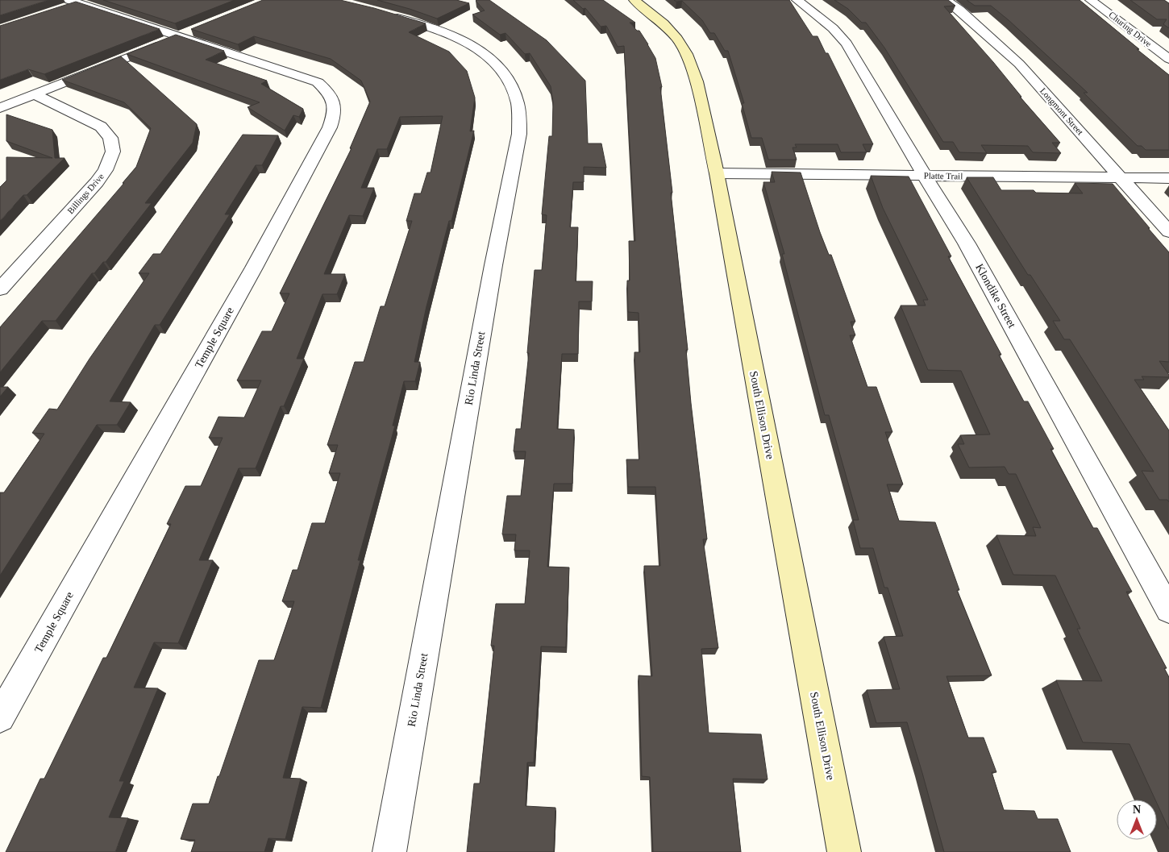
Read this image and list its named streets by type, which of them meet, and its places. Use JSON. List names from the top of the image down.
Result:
{
  "streets": {
    "street": [
      "Churing Drive",
      "Longmont Street",
      "Platte Trail",
      "Billings Drive",
      "Klondike Street",
      "Temple Square",
      "Rio Linda Street",
      "South Ellison Drive"
    ]
  },
  "crossings": [
    ["Longmont Street", "Platte Trail"],
    ["Platte Trail", "Klondike Street"],
    ["Platte Trail", "South Ellison Drive"]
  ],
  "north": "top"
}
